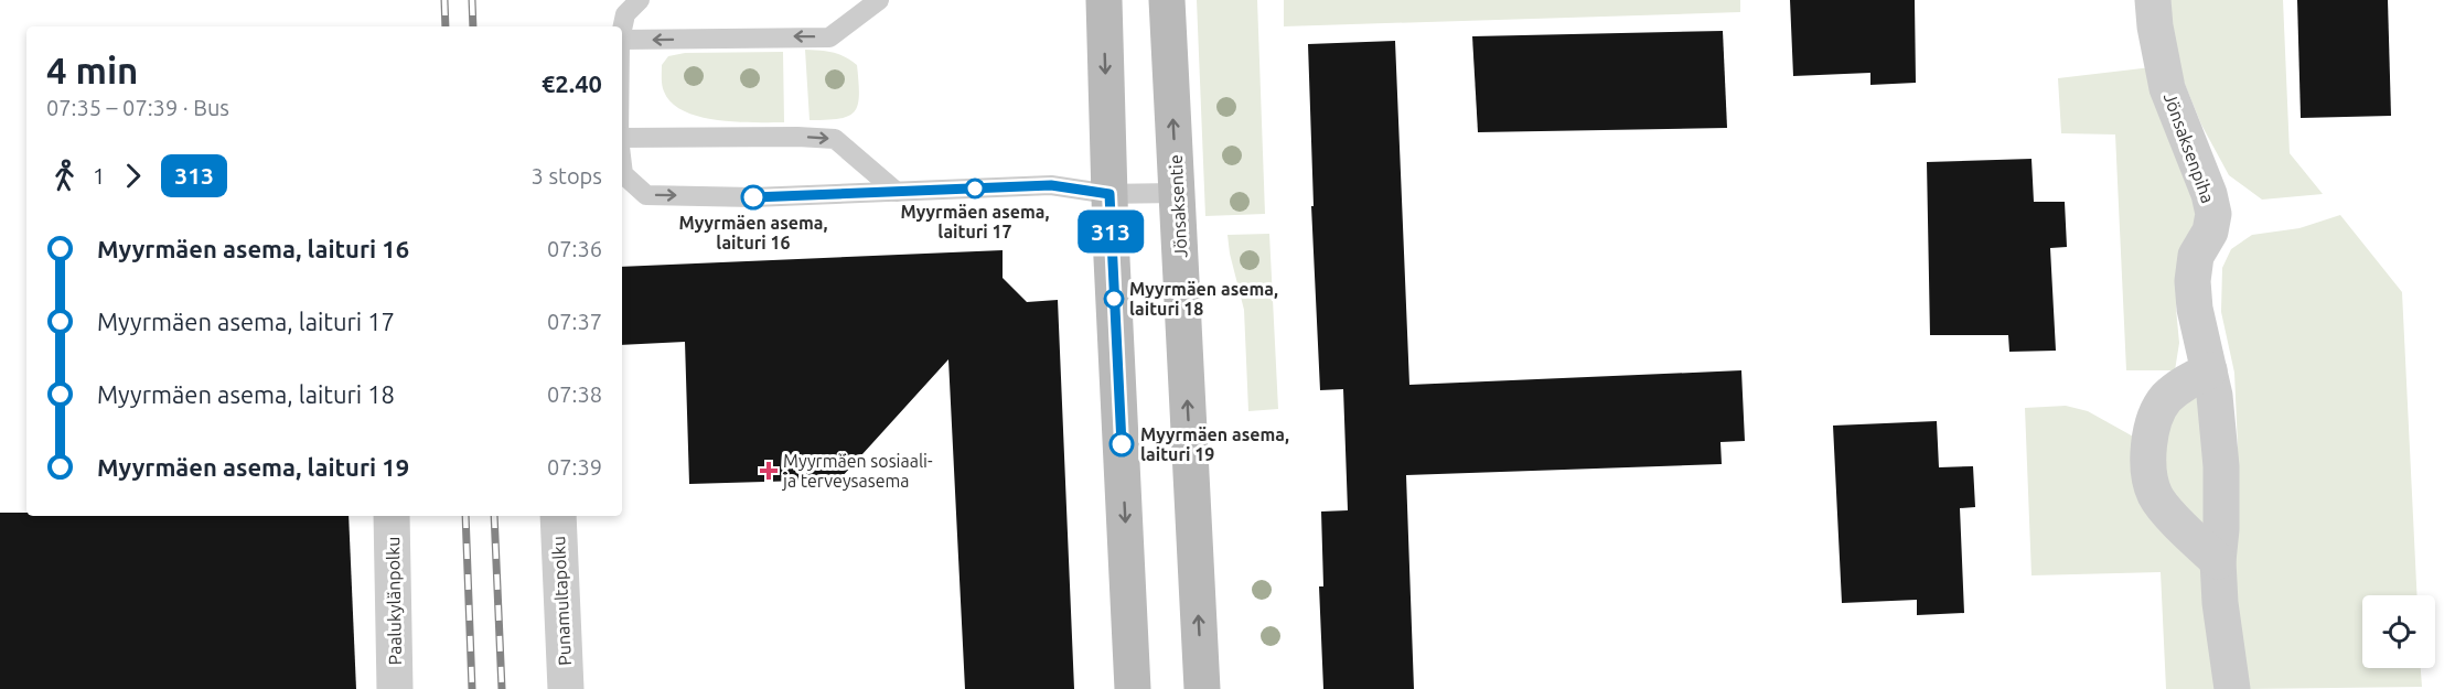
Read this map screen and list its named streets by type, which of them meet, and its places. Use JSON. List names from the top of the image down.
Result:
{
  "streets": {
    "main road": ["Jönsaksentie"],
    "street": ["Jönsaksenpiha", "Paalukylänpolku", "Punamultapolku"]
  },
  "places": {
    "other": [
      "Myyrmäen asema, laituri 17",
      "Myyrmäen asema, laituri 16",
      "Myyrmäen asema, laituri 18",
      "Myyrmäen asema, laituri 19"
    ],
    "health": ["Myyrmäen sosiaali- ja terveysasema"]
  },
  "lines": ["bus line 313"],
  "page": {
    "on_map": "313",
    "heading": ["4 min", "07:35 – 07:39 · Bus", "€2.40"],
    "legs": ["1", "313", "3 stops"],
    "list": [
      {
        "name": "Myyrmäen asema, laituri 16",
        "value": "07:36"
      },
      {
        "name": "Myyrmäen asema, laituri 17",
        "value": "07:37"
      },
      {
        "name": "Myyrmäen asema, laituri 18",
        "value": "07:38"
      },
      {
        "name": "Myyrmäen asema, laituri 19",
        "value": "07:39"
      }
    ]
  }
}
